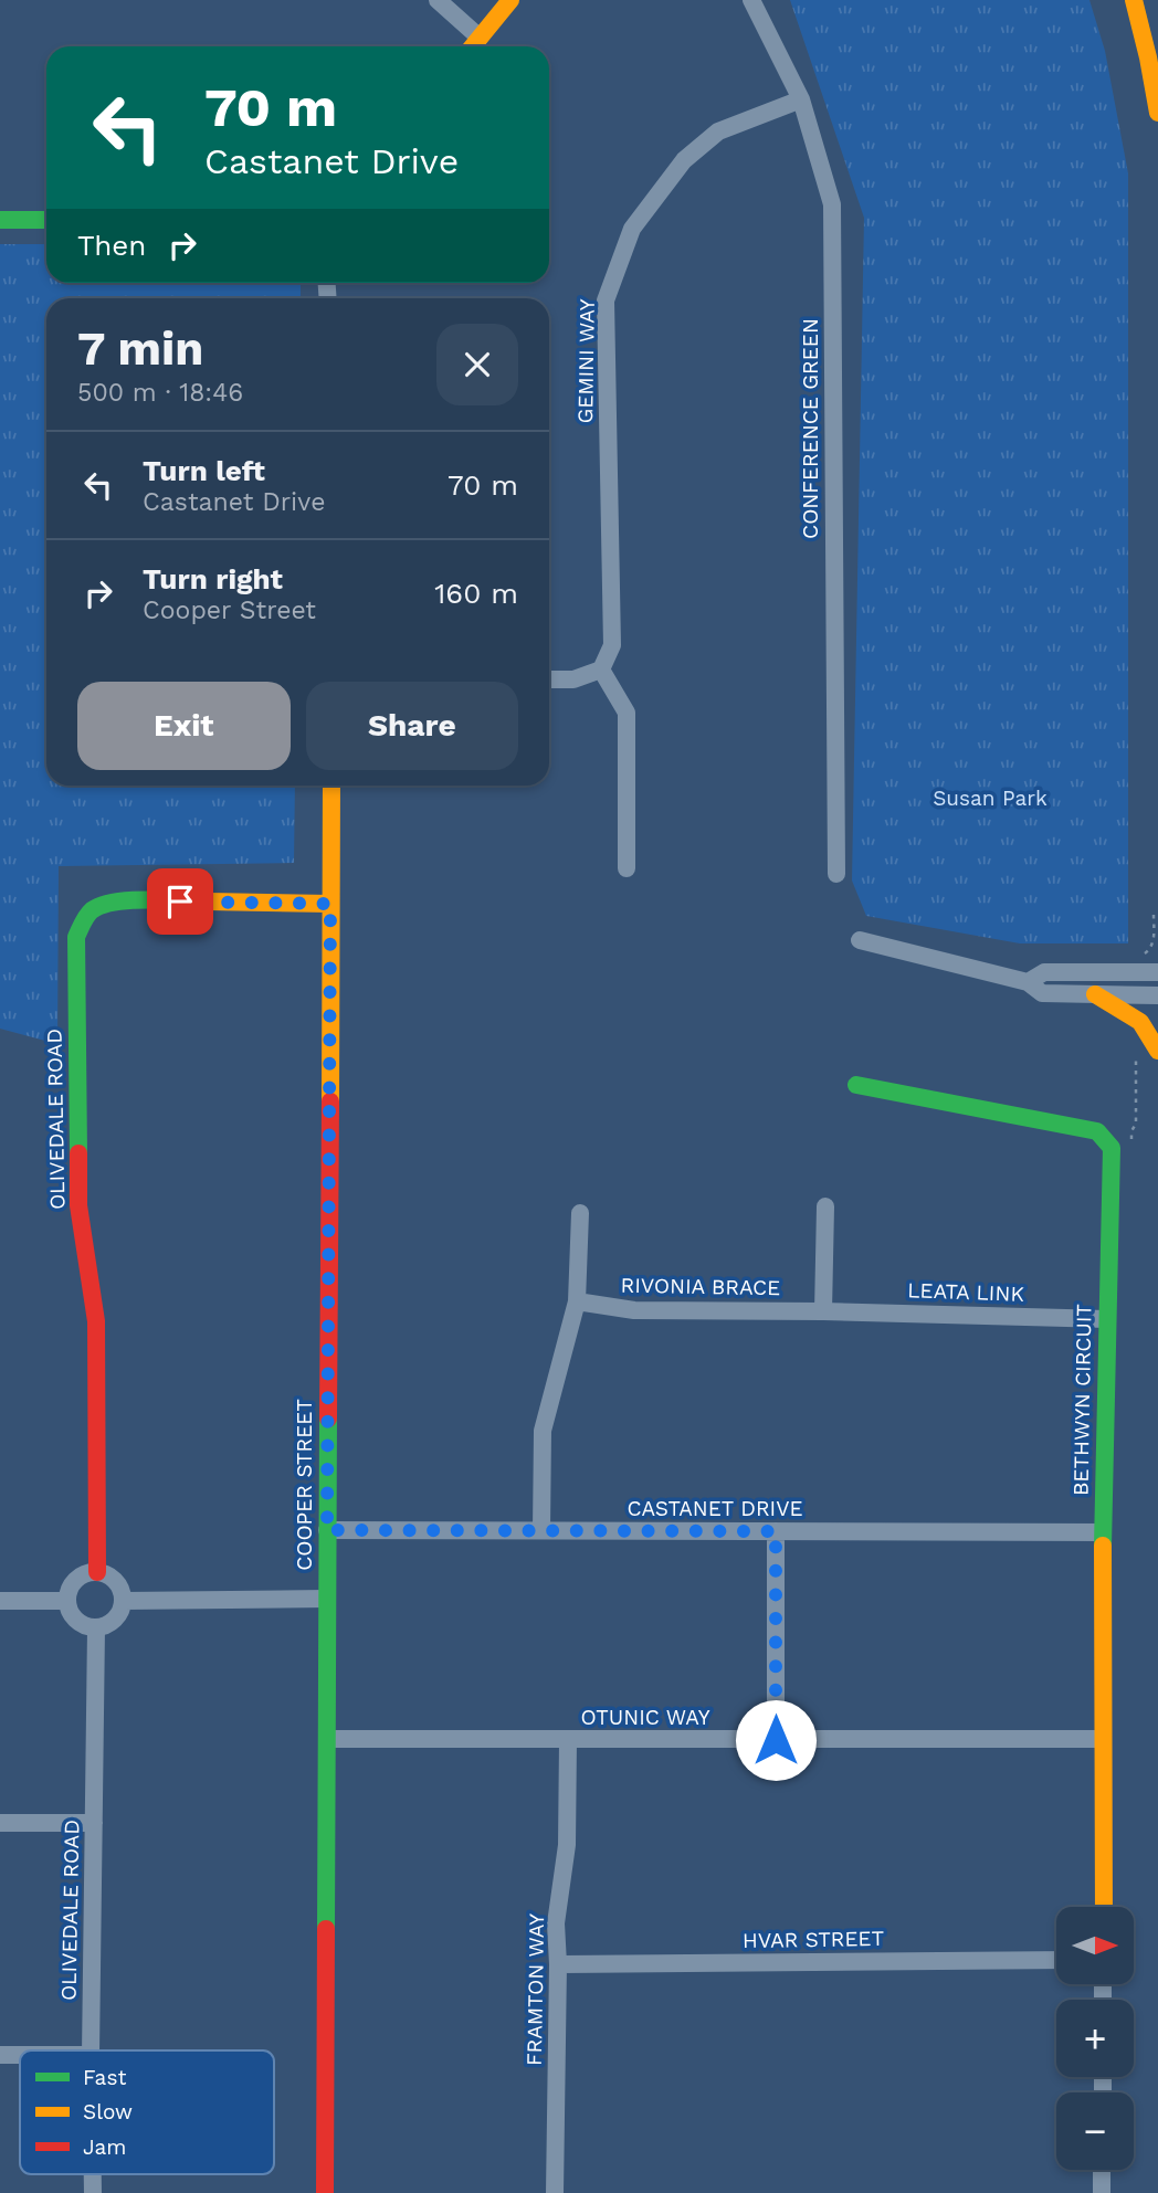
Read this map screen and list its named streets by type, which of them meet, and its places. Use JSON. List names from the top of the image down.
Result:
{
  "streets": {
    "street": [
      "GEMINI WAY",
      "CONFERENCE GREEN",
      "OLIVEDALE ROAD",
      "RIVONIA BRACE",
      "LEATA LINK",
      "BETHWYN CIRCUIT",
      "COOPER STREET",
      "CASTANET DRIVE",
      "OTUNIC WAY",
      "HVAR STREET",
      "FRAMTON WAY"
    ]
  },
  "crossings": [
    ["GEMINI WAY", "CONFERENCE GREEN"],
    ["OLIVEDALE ROAD", "COOPER STREET"],
    ["RIVONIA BRACE", "LEATA LINK"],
    ["LEATA LINK", "BETHWYN CIRCUIT"],
    ["BETHWYN CIRCUIT", "CASTANET DRIVE"],
    ["BETHWYN CIRCUIT", "OTUNIC WAY"],
    ["COOPER STREET", "CASTANET DRIVE"],
    ["COOPER STREET", "OTUNIC WAY"],
    ["OTUNIC WAY", "FRAMTON WAY"],
    ["HVAR STREET", "FRAMTON WAY"]
  ],
  "parks": ["Susan Park"],
  "legend": ["Fast", "Slow", "Jam"],
  "north": "right",
  "page": {
    "turn": ["70 m", "Castanet Drive"],
    "then": "Then",
    "heading": ["7 min", "500 m · 18:46"],
    "list": [
      {
        "name": "Turn left",
        "note": "Castanet Drive",
        "value": "70 m"
      },
      {
        "name": "Turn right",
        "note": "Cooper Street",
        "value": "160 m"
      }
    ],
    "buttons": ["Exit", "Share"],
    "map_buttons": ["+", "−"]
  }
}
